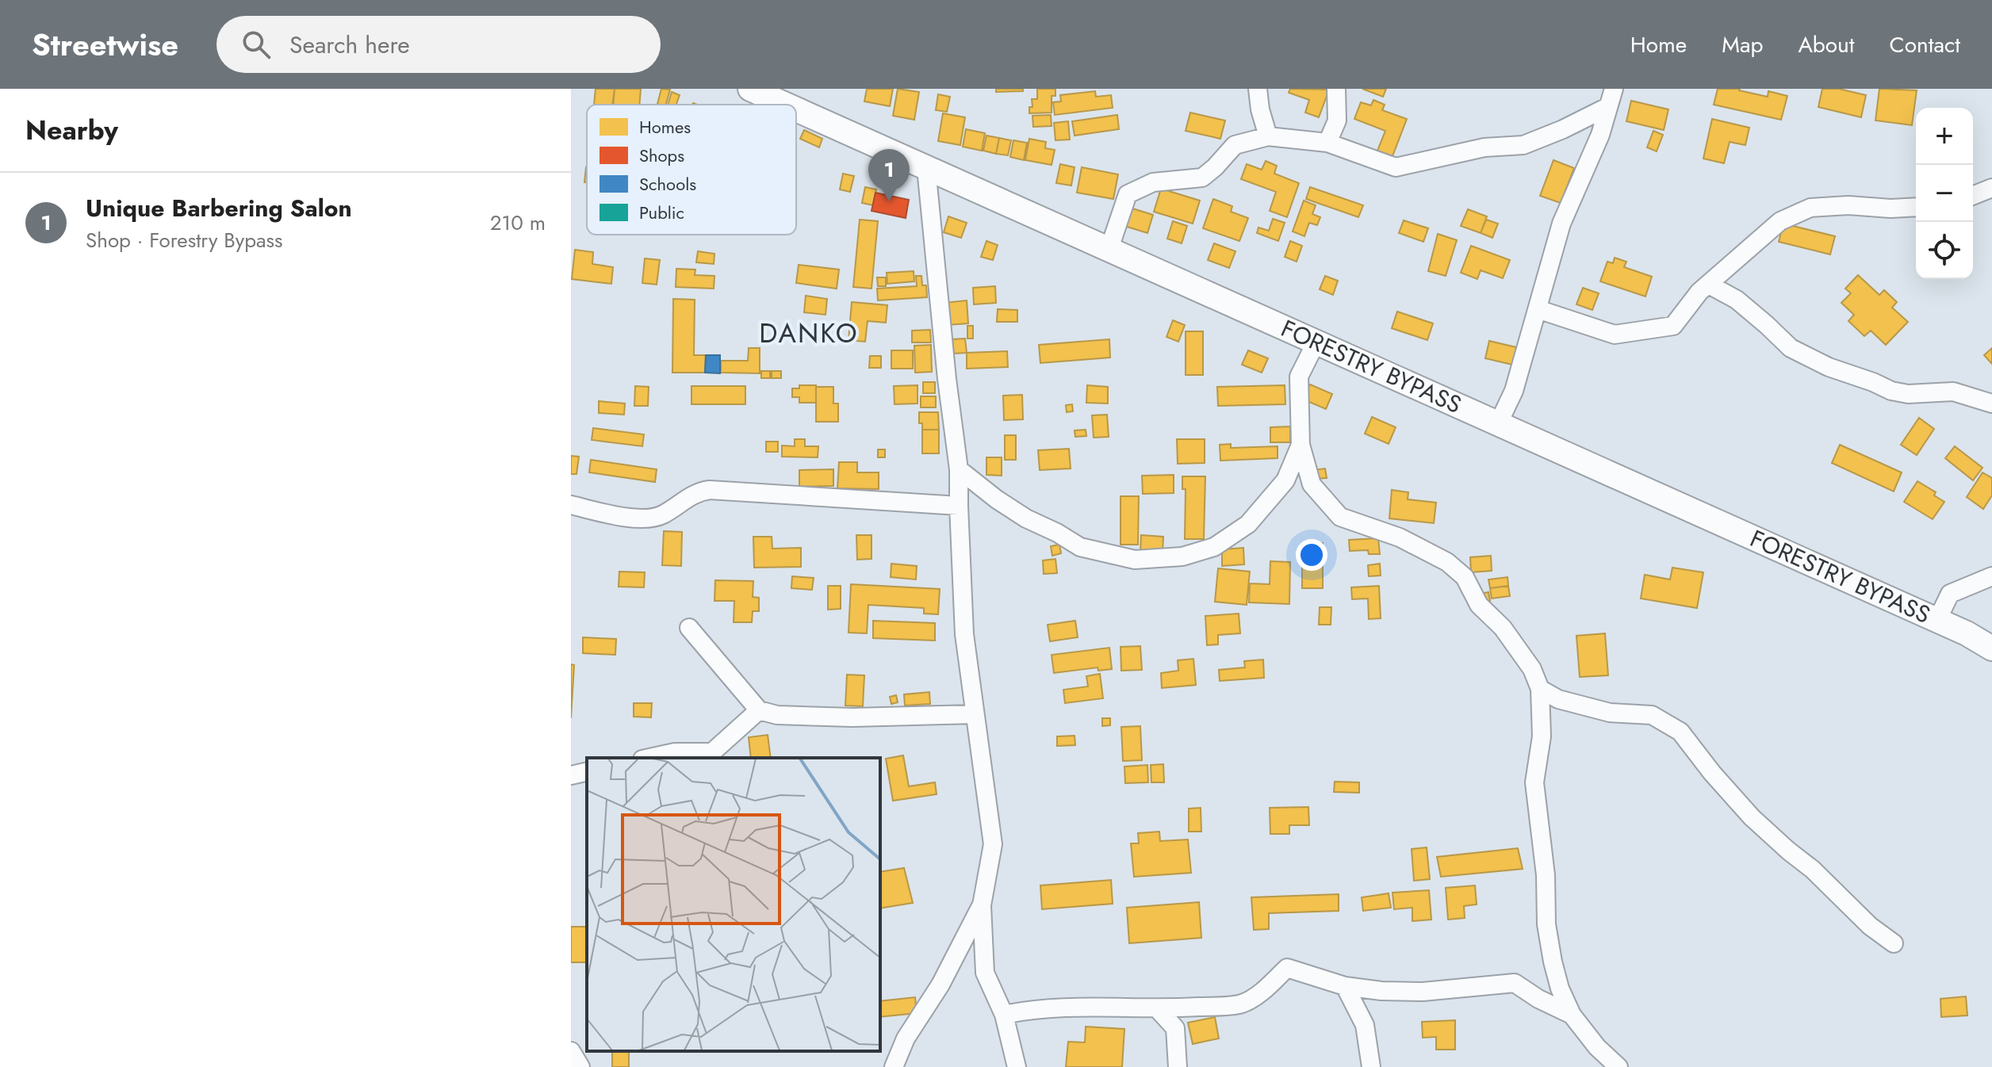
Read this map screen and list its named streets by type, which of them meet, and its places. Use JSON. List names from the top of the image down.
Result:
{
  "streets": {
    "street": ["FORESTRY BYPASS"]
  },
  "districts": ["DANKO"],
  "legend": [
    "Homes",
    "Shops",
    "Schools",
    "Public"
  ],
  "page": {
    "header": "Streetwise",
    "search": "Search here",
    "nav": [
      "Home",
      "Map",
      "About",
      "Contact"
    ],
    "heading": "Nearby",
    "map_buttons": ["+", "−"],
    "pins": "1",
    "list": [
      {
        "mark": "1",
        "name": "Unique Barbering Salon",
        "note": "Shop · Forestry Bypass",
        "value": "210 m"
      }
    ]
  }
}
